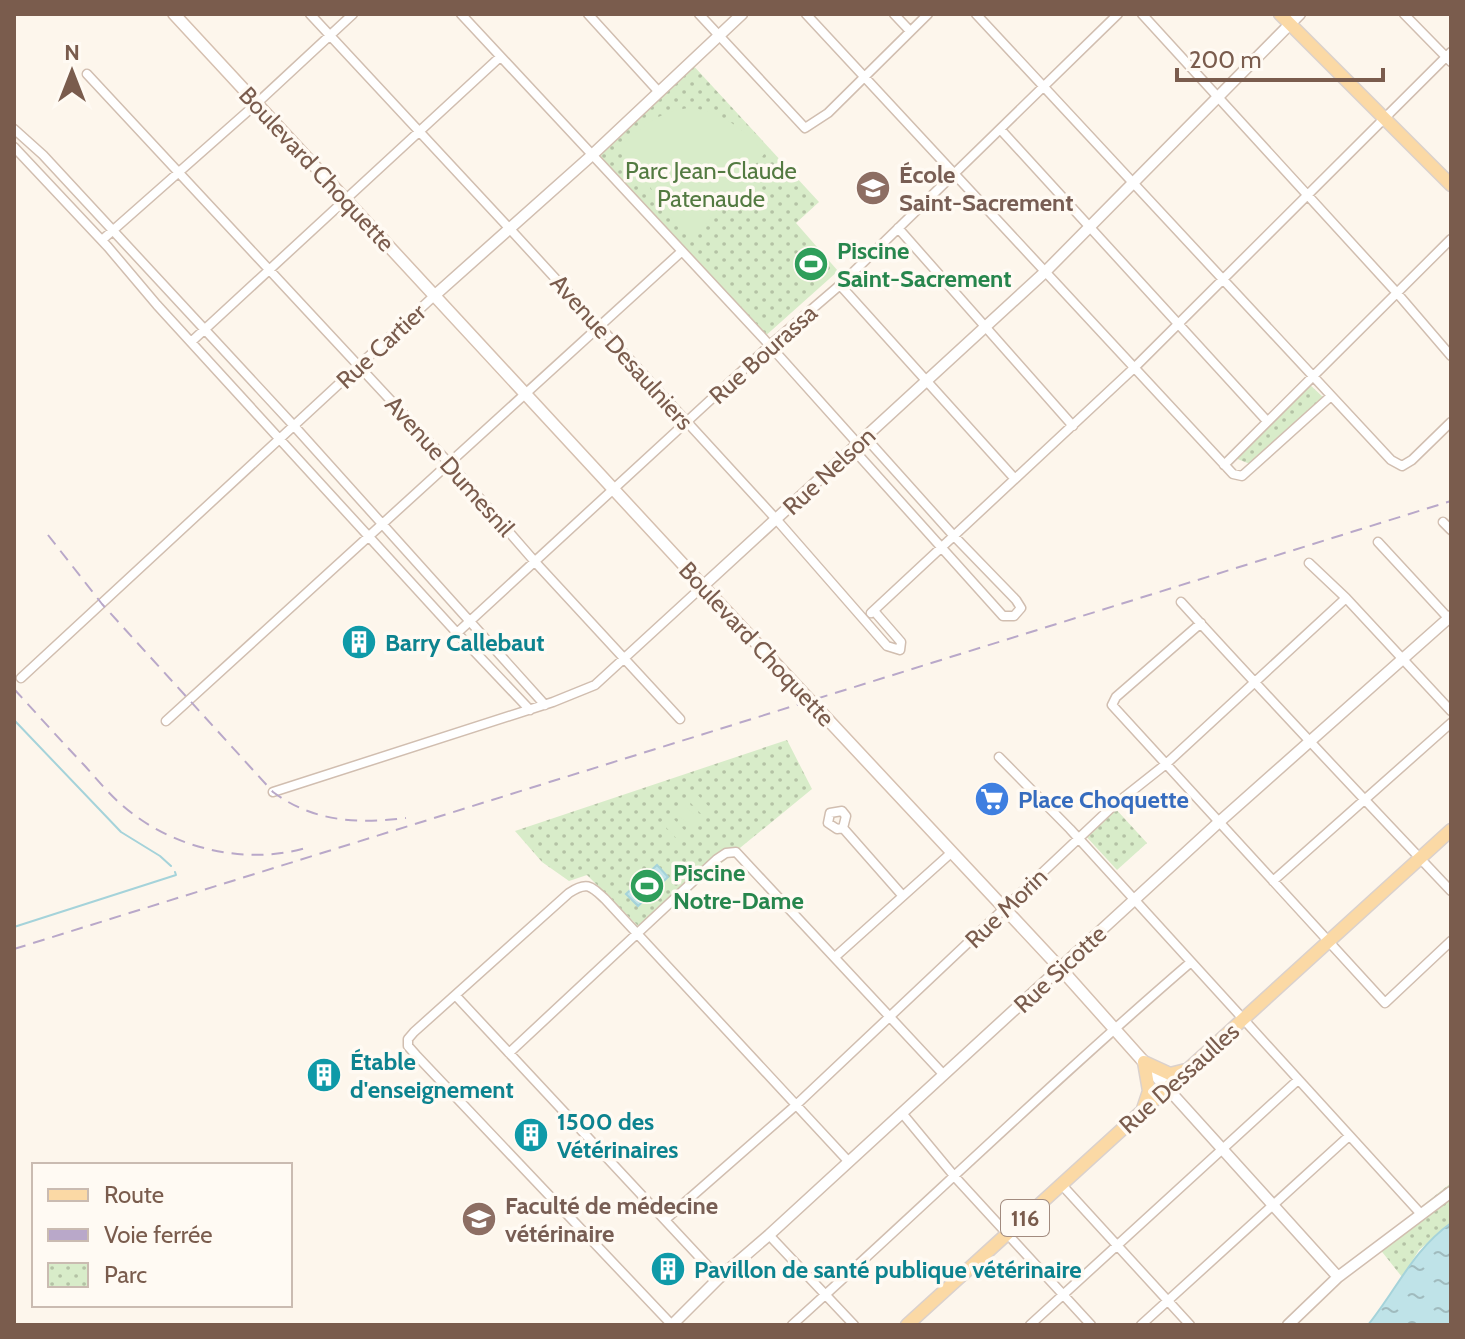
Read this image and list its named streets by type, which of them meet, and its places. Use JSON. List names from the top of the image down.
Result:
{
  "streets": {
    "main road": ["Boulevard Choquette", "Rue Dessaulles", "116"],
    "street": [
      "Rue Cartier",
      "Avenue Desaulniers",
      "Rue Bourassa",
      "Avenue Dumesnil",
      "Rue Nelson",
      "Rue Morin",
      "Rue Sicotte"
    ]
  },
  "crossings": [
    ["Boulevard Choquette", "Rue Cartier"],
    ["Boulevard Choquette", "Rue Bourassa"],
    ["Boulevard Choquette", "Rue Nelson"],
    ["Boulevard Choquette", "Rue Morin"],
    ["Boulevard Choquette", "Rue Sicotte"],
    ["Boulevard Choquette", "Rue Dessaulles"],
    ["Rue Cartier", "Avenue Desaulniers"],
    ["Rue Cartier", "Avenue Dumesnil"],
    ["Avenue Desaulniers", "Rue Bourassa"],
    ["Avenue Desaulniers", "Rue Nelson"],
    ["Rue Bourassa", "Avenue Dumesnil"],
    ["Avenue Dumesnil", "Rue Nelson"]
  ],
  "parks": ["Parc Jean-Claude Patenaude"],
  "places": {
    "school or university": ["École Saint-Sacrement", "Faculté de médecine vétérinaire"],
    "sports": ["Piscine Saint-Sacrement", "Piscine Notre-Dame"],
    "building": [
      "Barry Callebaut",
      "Étable d'enseignement",
      "1500 des Vétérinaires",
      "Pavillon de santé publique vétérinaire"
    ],
    "supermarket": ["Place Choquette"]
  },
  "legend": ["Route", "Voie ferrée", "Parc"],
  "scale_bar": "200 m",
  "north": "top"
}
